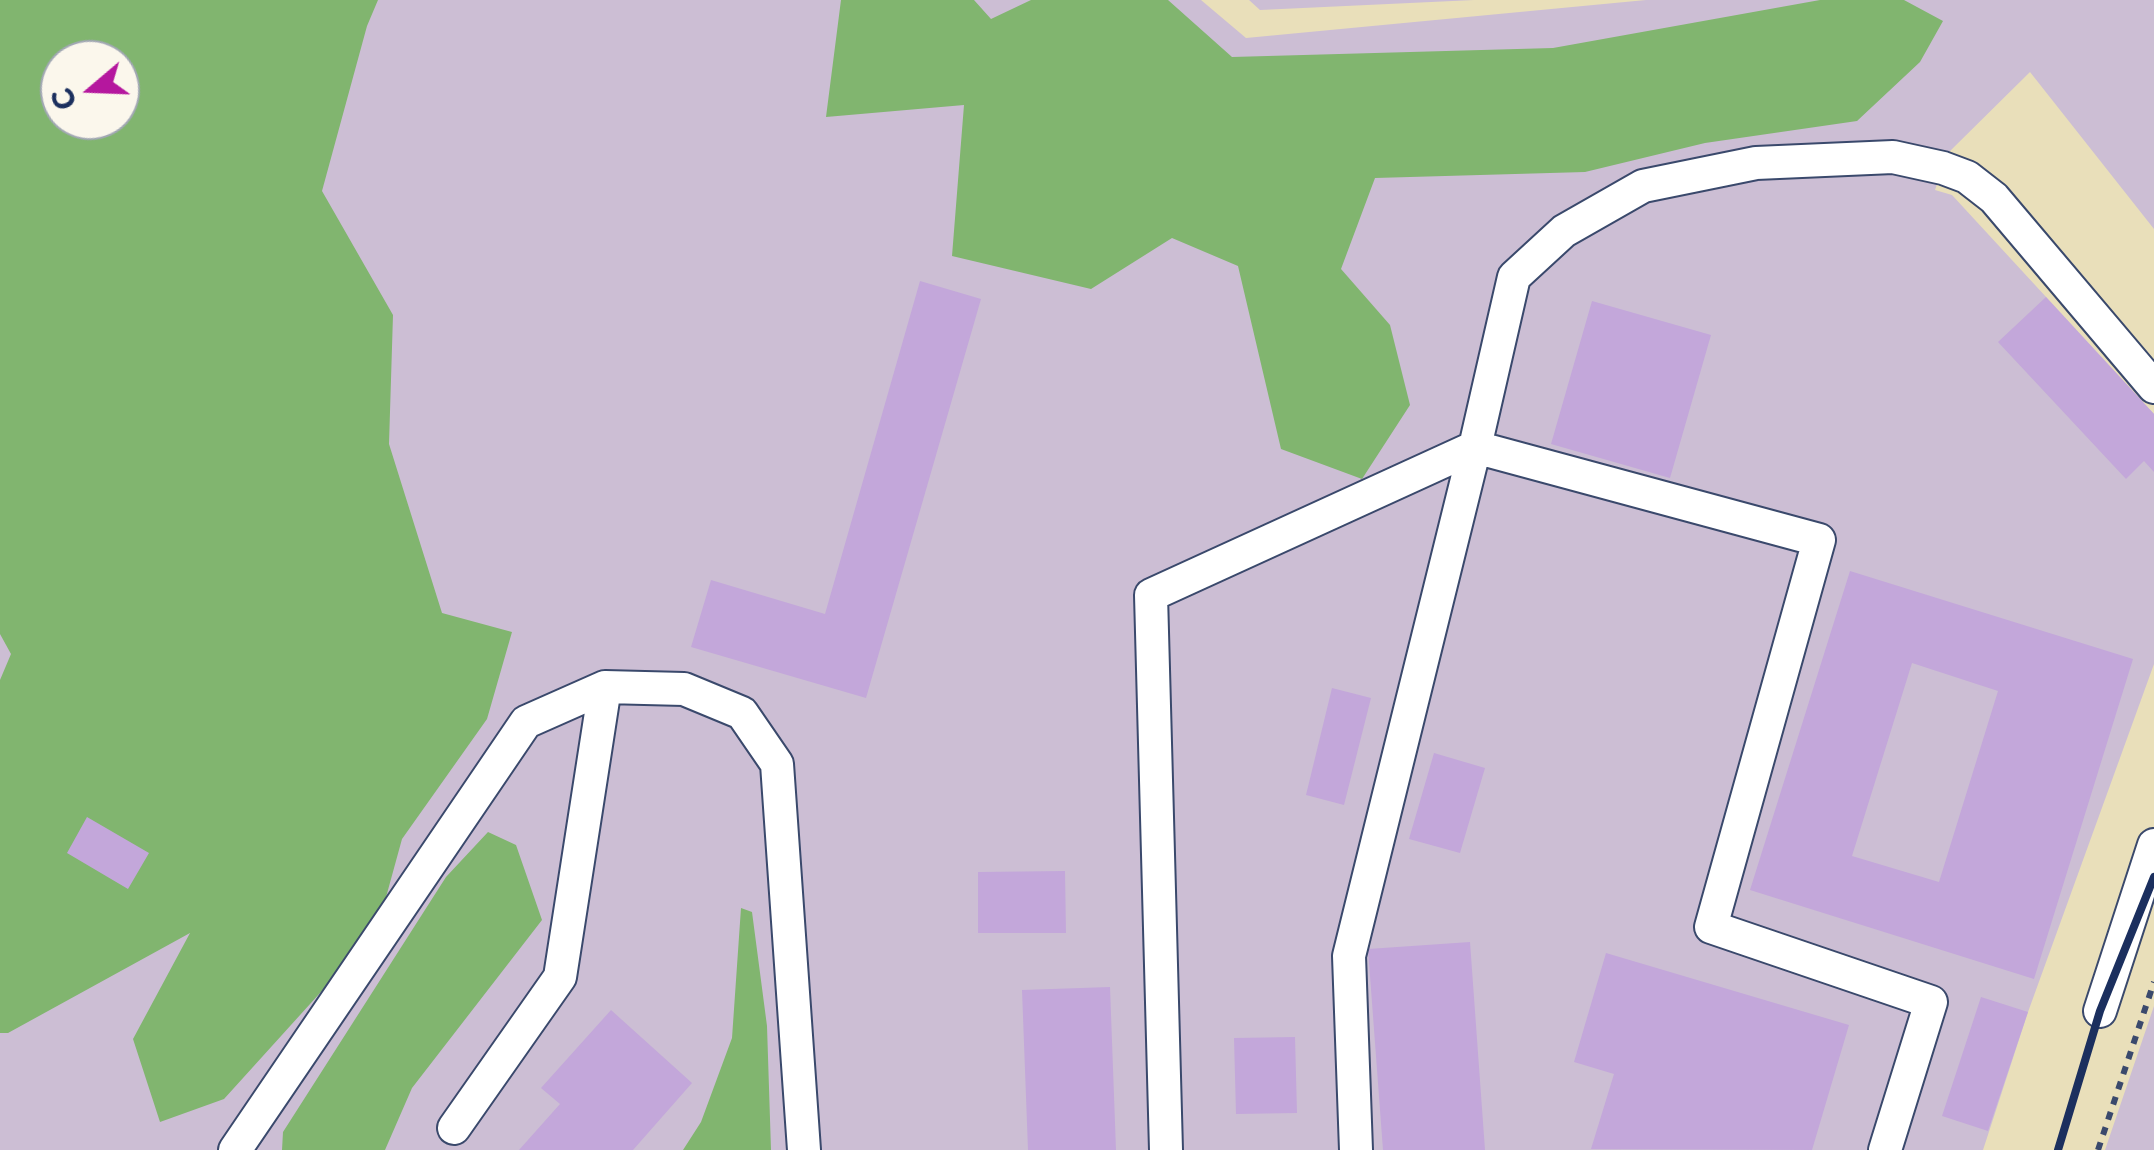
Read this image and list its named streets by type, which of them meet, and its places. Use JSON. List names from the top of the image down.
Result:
{
  "north": "left"
}
